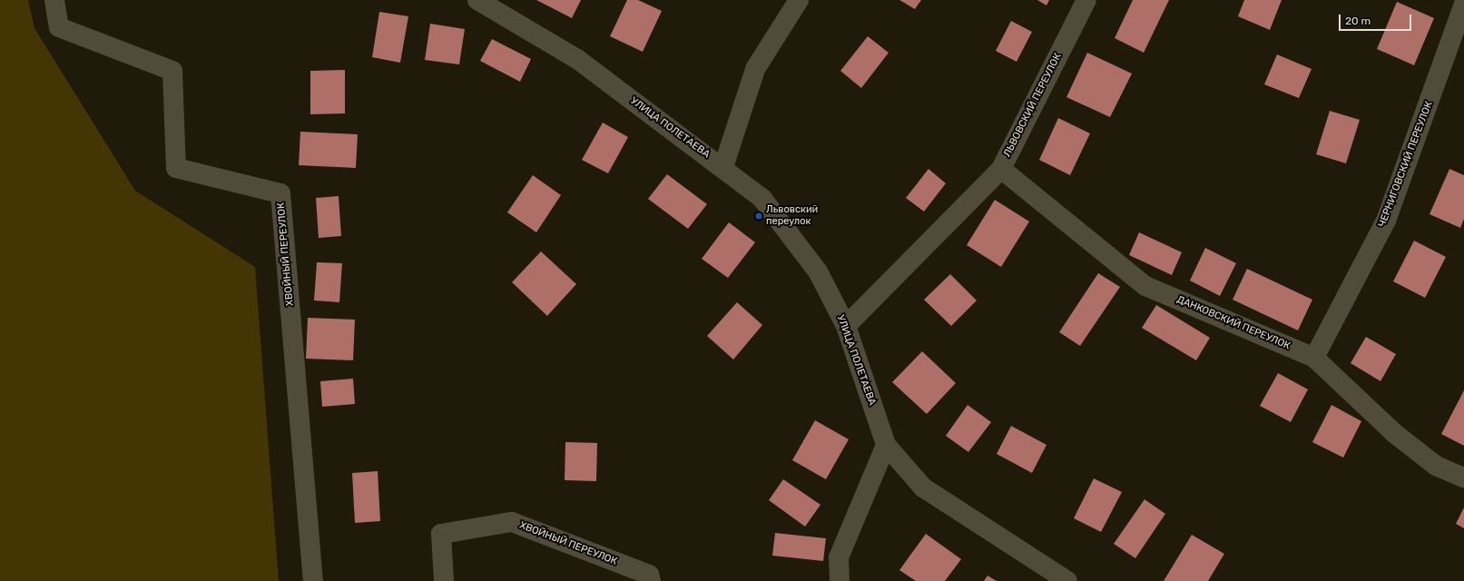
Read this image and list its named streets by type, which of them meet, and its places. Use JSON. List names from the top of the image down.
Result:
{
  "streets": {
    "street": [
      "ЛЬВОВСКИЙ ПЕРЕУЛОК",
      "УЛИЦА ПОЛЕТАЕВА",
      "ЧЕРНИГОВСКИЙ ПЕРЕУЛОК",
      "ХВОЙНЫЙ ПЕРЕУЛОК",
      "ДАНКОВСКИЙ ПЕРЕУЛОК"
    ]
  },
  "crossings": [
    ["ЛЬВОВСКИЙ ПЕРЕУЛОК", "УЛИЦА ПОЛЕТАЕВА"],
    ["ЛЬВОВСКИЙ ПЕРЕУЛОК", "ДАНКОВСКИЙ ПЕРЕУЛОК"],
    ["ЧЕРНИГОВСКИЙ ПЕРЕУЛОК", "ДАНКОВСКИЙ ПЕРЕУЛОК"]
  ],
  "places": ["Львовский переулок"],
  "scale_bar": "20 m"
}
